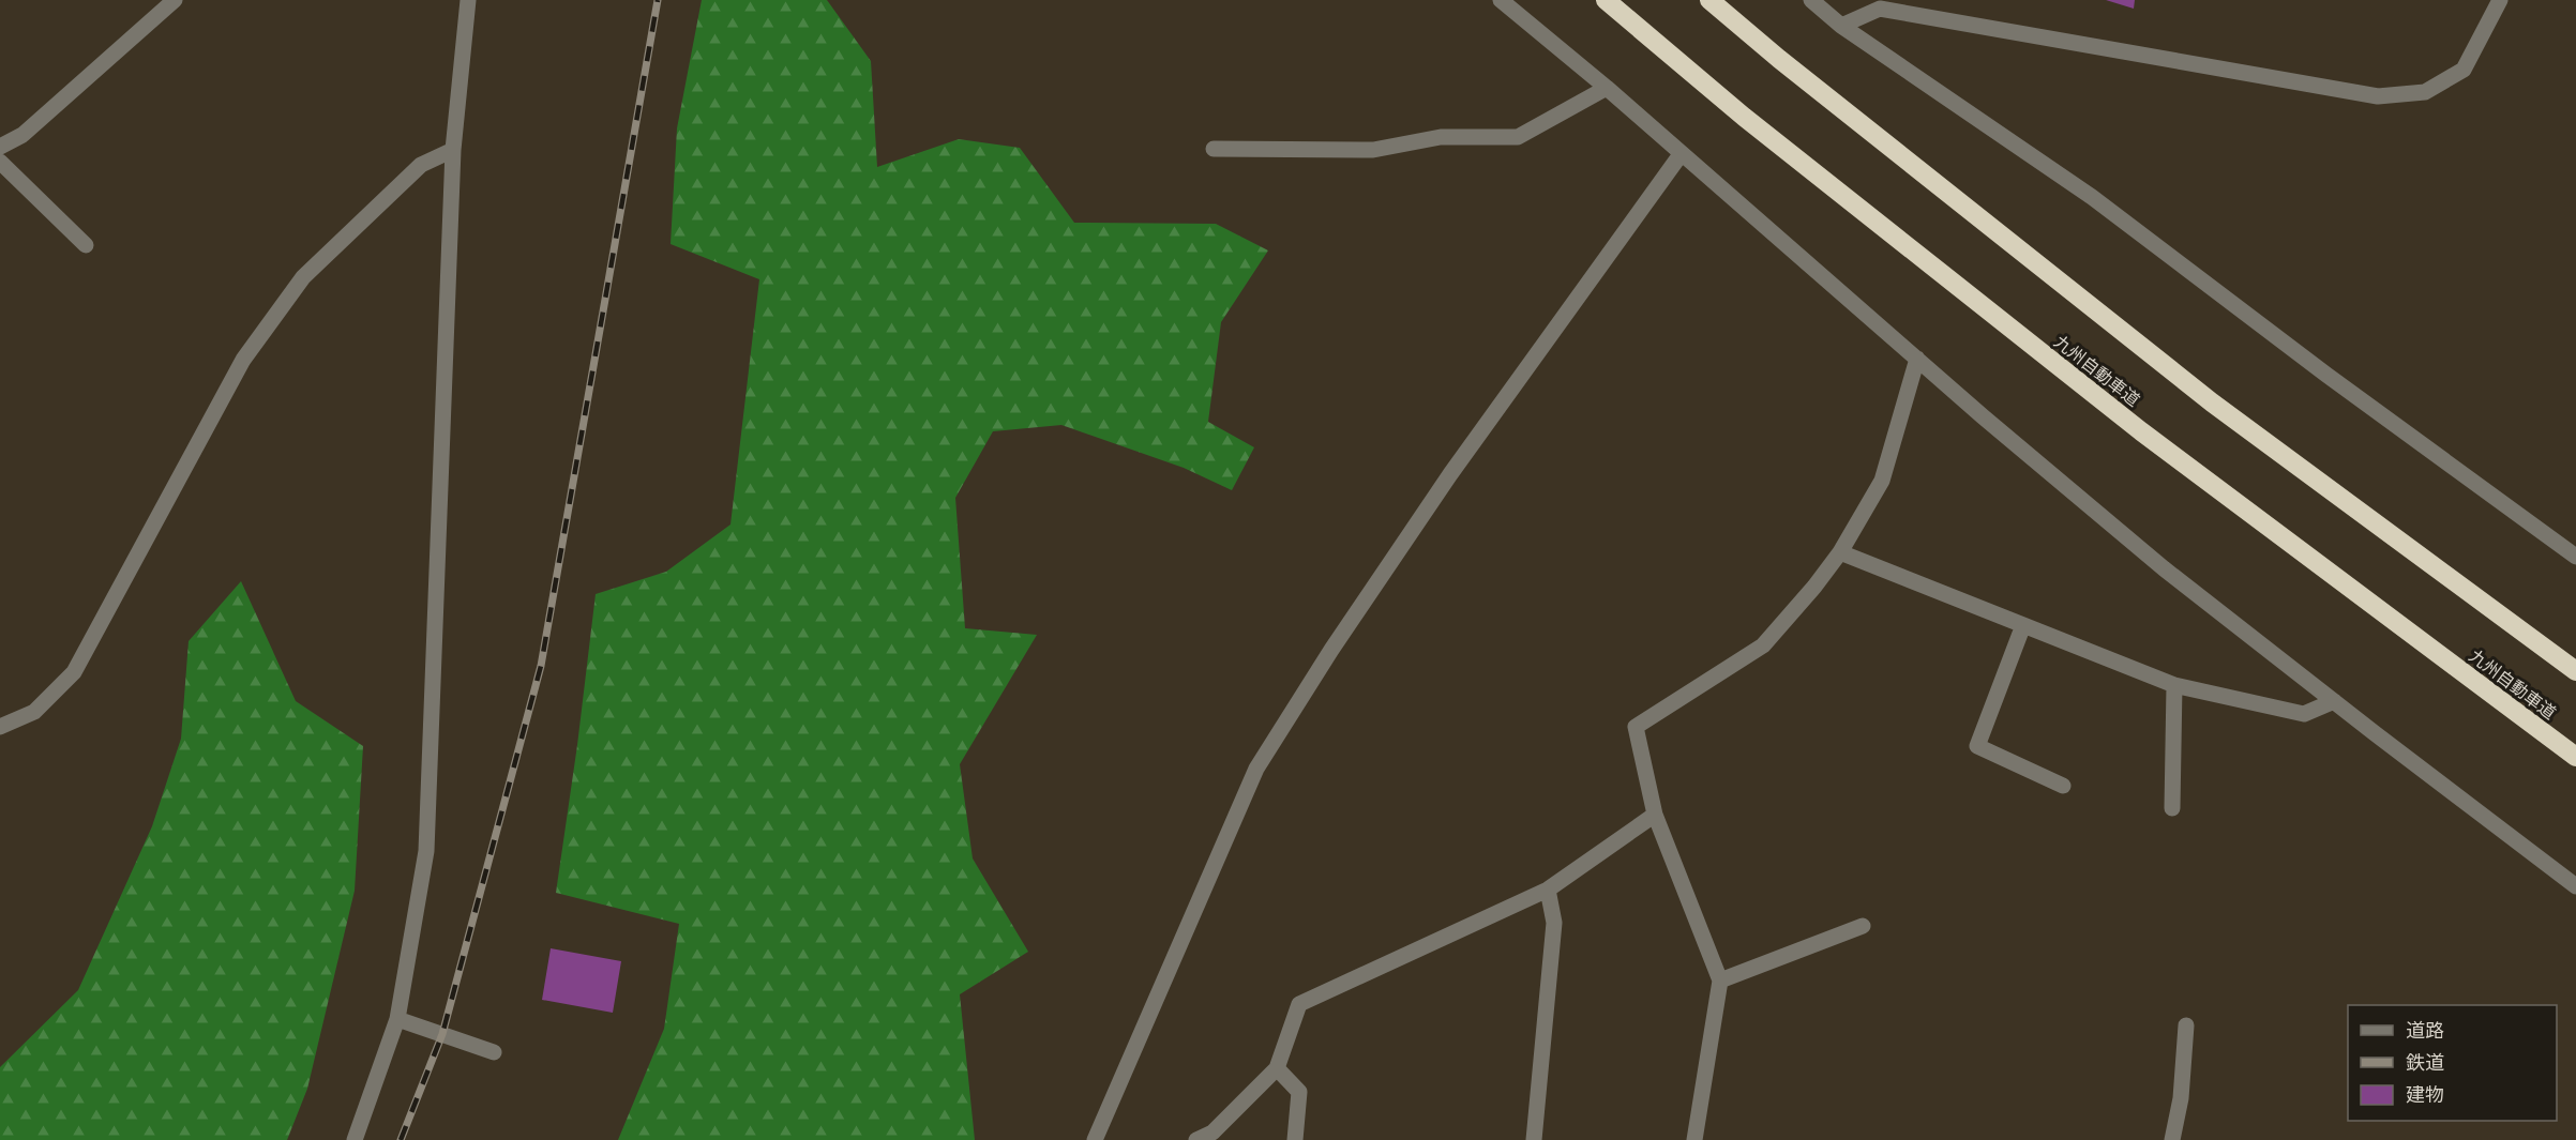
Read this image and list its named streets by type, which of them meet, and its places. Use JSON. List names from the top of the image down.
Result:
{
  "streets": {
    "highway": ["九州自動車道"]
  },
  "legend": ["道路", "鉄道", "建物"]
}
